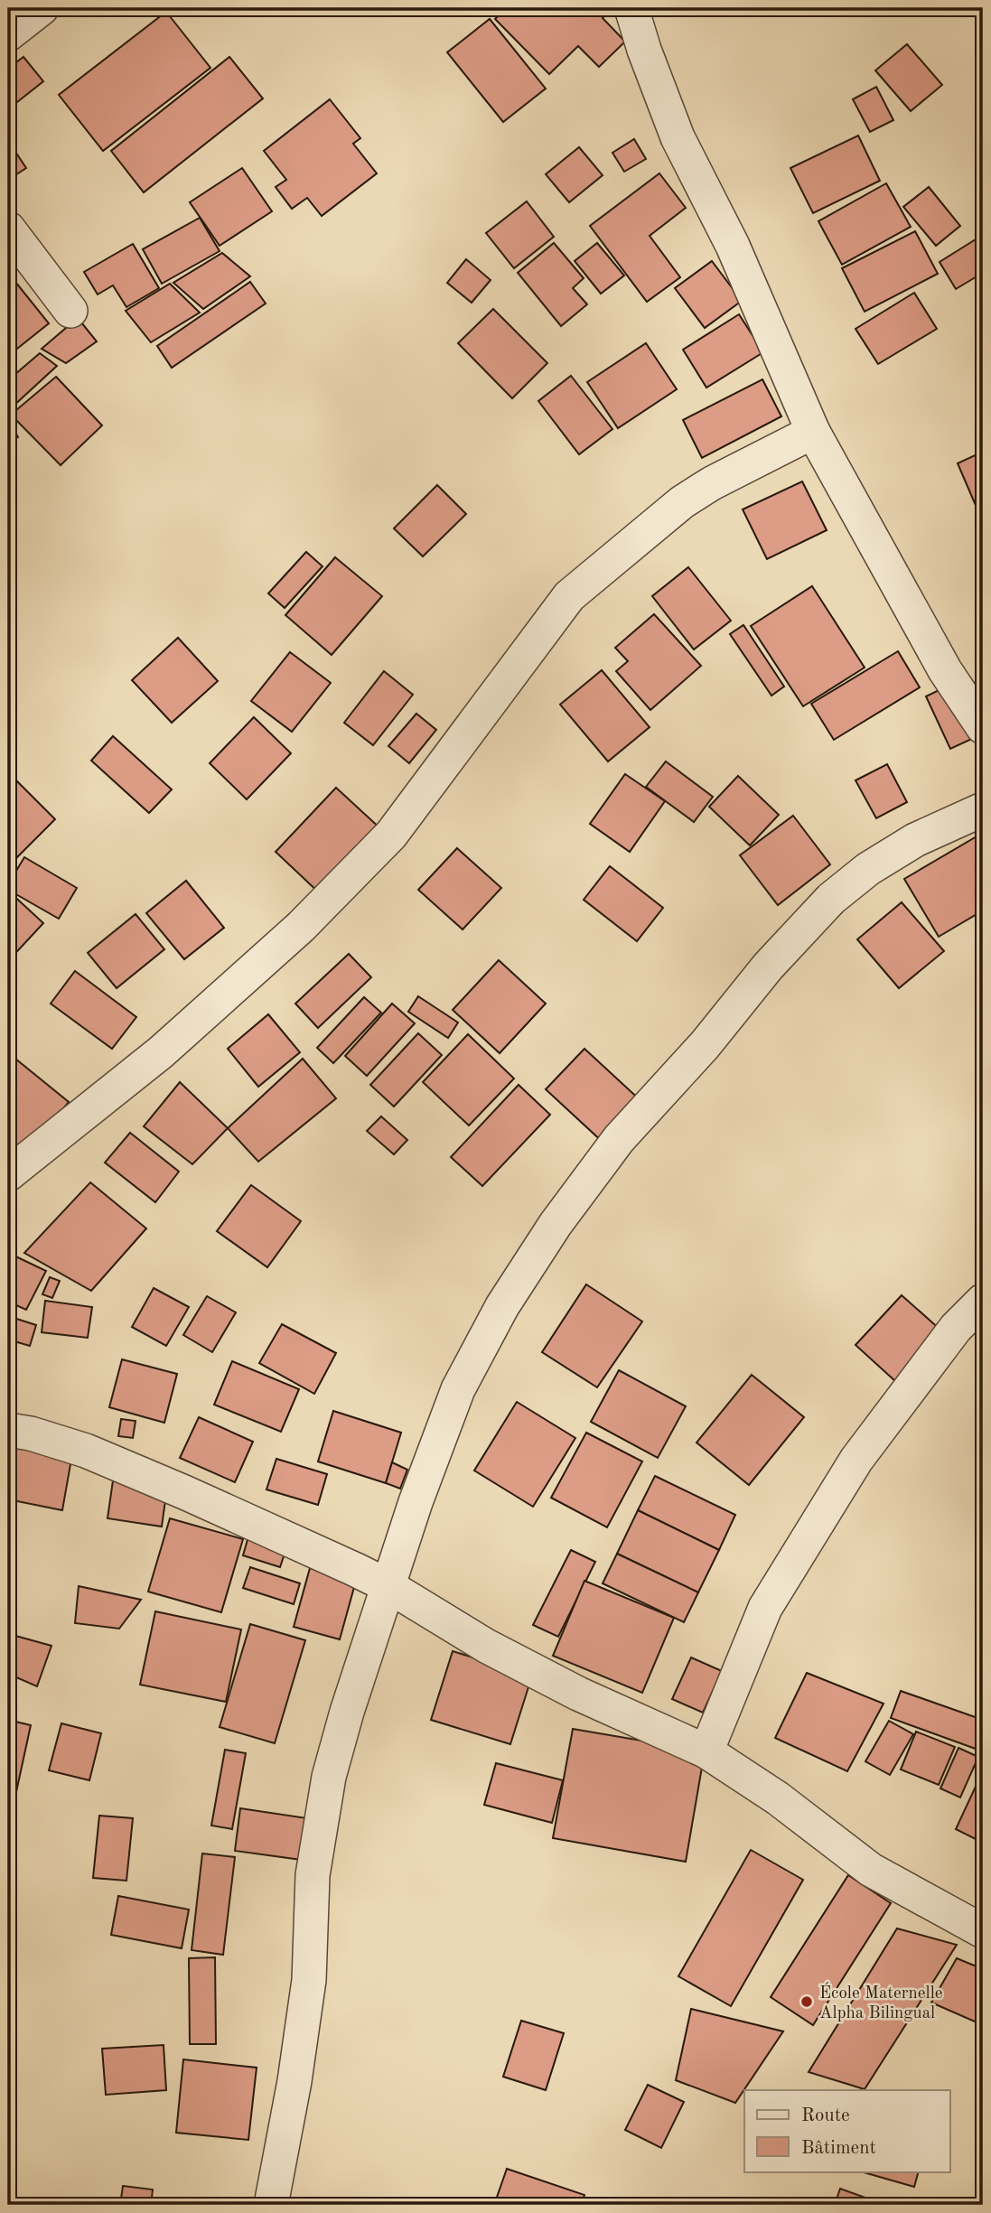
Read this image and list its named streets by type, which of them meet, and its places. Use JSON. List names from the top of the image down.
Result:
{
  "places": ["École Maternelle Alpha Bilingual"],
  "legend": ["Route", "Bâtiment"]
}
